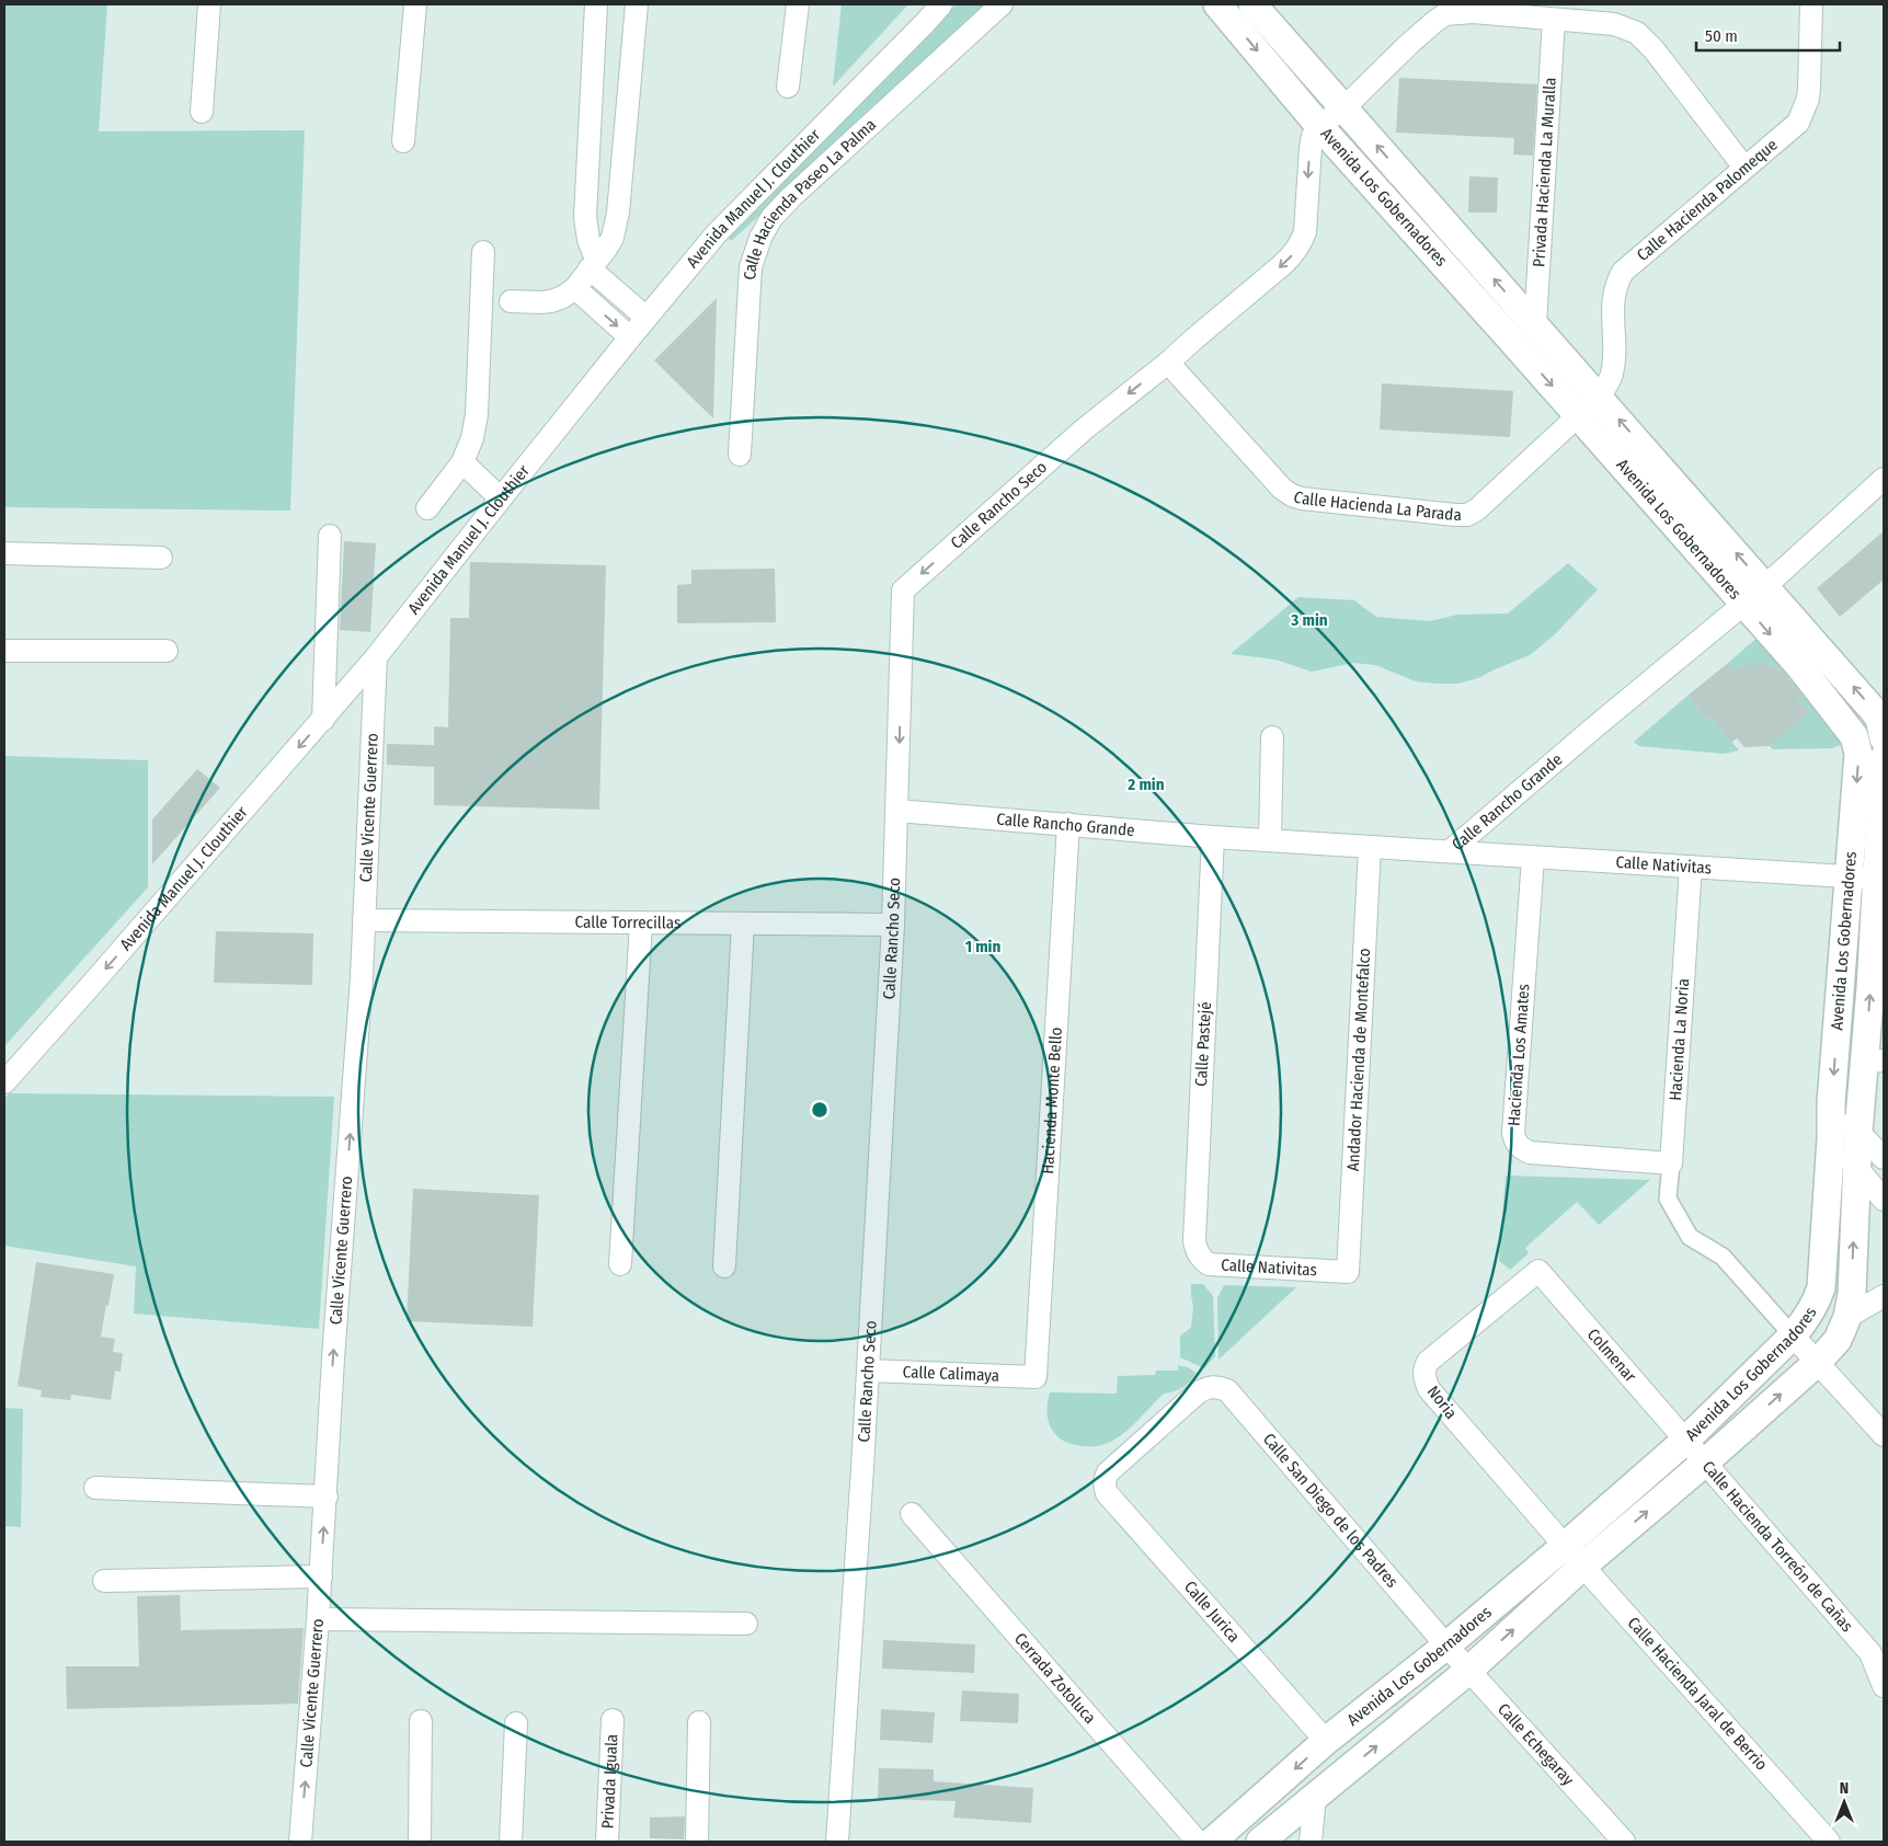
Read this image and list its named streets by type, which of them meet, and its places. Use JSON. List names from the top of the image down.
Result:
{
  "streets": {
    "street": [
      "Privada Hacienda La Muralla",
      "Avenida Los Gobernadores",
      "Avenida Manuel J. Clouthier",
      "Calle Hacienda Palomeque",
      "Calle Hacienda Paseo La Palma",
      "Calle Hacienda La Parada",
      "Calle Rancho Seco",
      "Calle Rancho Grande",
      "Calle Vicente Guerrero",
      "Calle Nativitas",
      "Calle Torrecillas",
      "Hacienda La Noria",
      "Calle Pastejé",
      "Hacienda Los Amates",
      "Andador Hacienda de Montefalco",
      "Hacienda Monte Bello",
      "Colmenar",
      "Calle Calimaya",
      "Noria",
      "Calle San Diego de los Padres",
      "Calle Hacienda Torreón de Cañas",
      "Calle Jurica",
      "Cerrada Zotoluca",
      "Calle Hacienda Jaral de Berrio",
      "Calle Echegaray",
      "Privada Iguala"
    ]
  },
  "crossings": [
    ["Privada Hacienda La Muralla", "Avenida Los Gobernadores"],
    ["Avenida Los Gobernadores", "Calle Hacienda Palomeque"],
    ["Avenida Los Gobernadores", "Calle Hacienda La Parada"],
    ["Avenida Los Gobernadores", "Calle Rancho Seco"],
    ["Avenida Los Gobernadores", "Calle Rancho Grande"],
    ["Avenida Los Gobernadores", "Calle Nativitas"],
    ["Avenida Los Gobernadores", "Colmenar"],
    ["Avenida Los Gobernadores", "Noria"],
    ["Avenida Los Gobernadores", "Calle San Diego de los Padres"],
    ["Avenida Los Gobernadores", "Calle Hacienda Torreón de Cañas"],
    ["Avenida Los Gobernadores", "Calle Jurica"],
    ["Avenida Los Gobernadores", "Calle Hacienda Jaral de Berrio"],
    ["Avenida Los Gobernadores", "Calle Echegaray"],
    ["Avenida Manuel J. Clouthier", "Calle Vicente Guerrero"],
    ["Calle Hacienda Palomeque", "Calle Hacienda La Parada"],
    ["Calle Hacienda La Parada", "Calle Rancho Seco"],
    ["Calle Rancho Seco", "Calle Rancho Grande"],
    ["Calle Rancho Seco", "Calle Torrecillas"],
    ["Calle Rancho Seco", "Calle Calimaya"],
    ["Calle Rancho Grande", "Calle Nativitas"],
    ["Calle Rancho Grande", "Calle Pastejé"],
    ["Calle Rancho Grande", "Andador Hacienda de Montefalco"],
    ["Calle Rancho Grande", "Hacienda Monte Bello"],
    ["Calle Vicente Guerrero", "Calle Torrecillas"],
    ["Calle Nativitas", "Hacienda La Noria"],
    ["Calle Nativitas", "Calle Pastejé"],
    ["Calle Nativitas", "Hacienda Los Amates"],
    ["Calle Nativitas", "Andador Hacienda de Montefalco"],
    ["Hacienda La Noria", "Hacienda Los Amates"],
    ["Hacienda Monte Bello", "Calle Calimaya"],
    ["Colmenar", "Noria"],
    ["Colmenar", "Calle Hacienda Torreón de Cañas"],
    ["Noria", "Calle Hacienda Jaral de Berrio"],
    ["Calle San Diego de los Padres", "Calle Jurica"],
    ["Calle San Diego de los Padres", "Calle Echegaray"]
  ],
  "one_way": ["Calle Rancho Seco", "Calle Vicente Guerrero"],
  "scale_bar": "50 m",
  "north": "top",
  "rings": ["3 min", "2 min", "1 min"]
}
